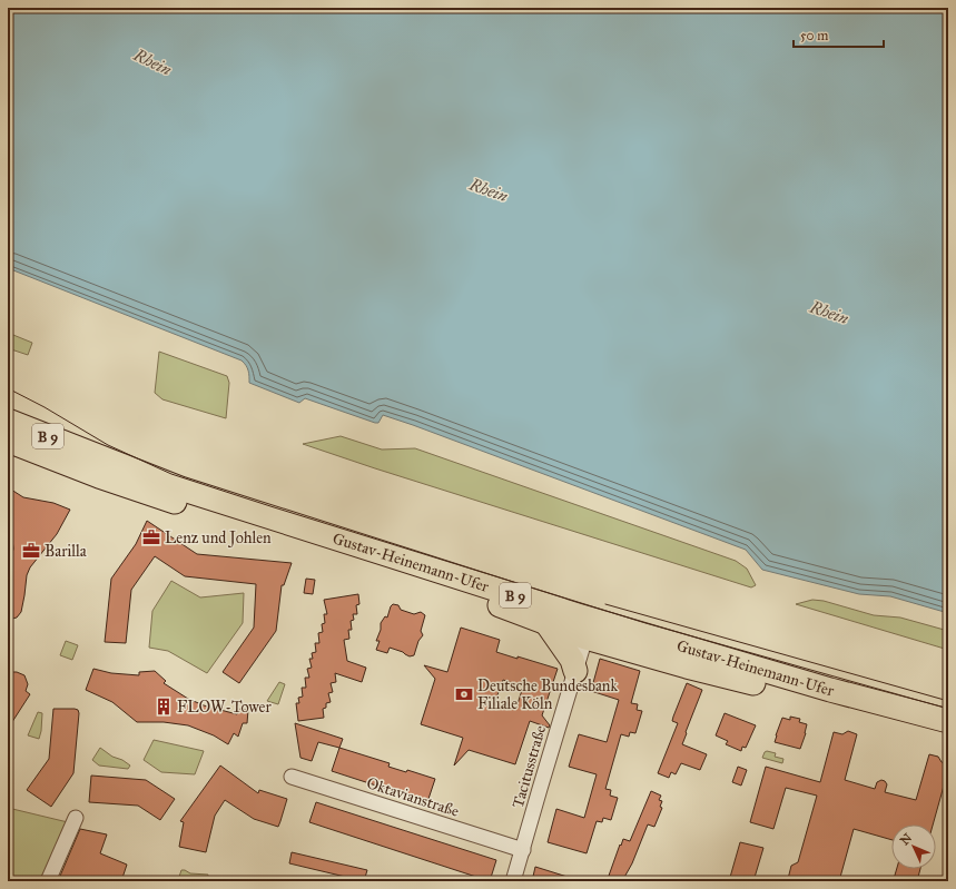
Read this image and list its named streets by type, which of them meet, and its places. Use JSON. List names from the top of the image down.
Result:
{
  "streets": {
    "main road": ["B 9", "Gustav-Heinemann-Ufer"],
    "street": ["Tacitusstraße", "Oktavianstraße"]
  },
  "crossings": [
    ["Gustav-Heinemann-Ufer", "Tacitusstraße"],
    ["Tacitusstraße", "Oktavianstraße"]
  ],
  "water": ["Rhein"],
  "places": {
    "office": ["Lenz und Johlen", "Barilla"],
    "bank": ["Deutsche Bundesbank Filiale Köln"],
    "building": ["FLOW-Tower"]
  },
  "scale_bar": "50 m",
  "north": "top left"
}
